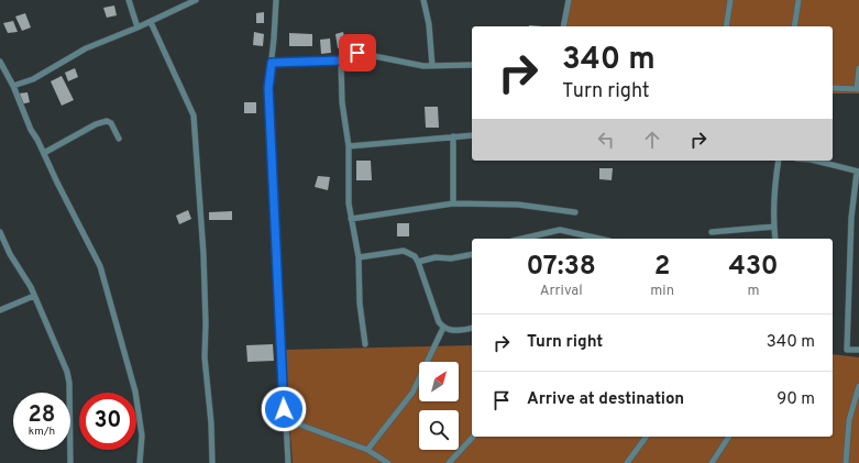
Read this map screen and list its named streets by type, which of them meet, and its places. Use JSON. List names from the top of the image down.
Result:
{
  "north": "top right",
  "page": {
    "turn": ["340 m", "Turn right"],
    "eta": [
      "07:38",
      "Arrival",
      "2",
      "min",
      "430",
      "m"
    ],
    "list": [
      {
        "name": "Turn right",
        "value": "340 m"
      },
      {
        "name": "Arrive at destination",
        "value": "90 m"
      }
    ],
    "speed": "28 km/h",
    "limit": "30"
  }
}
